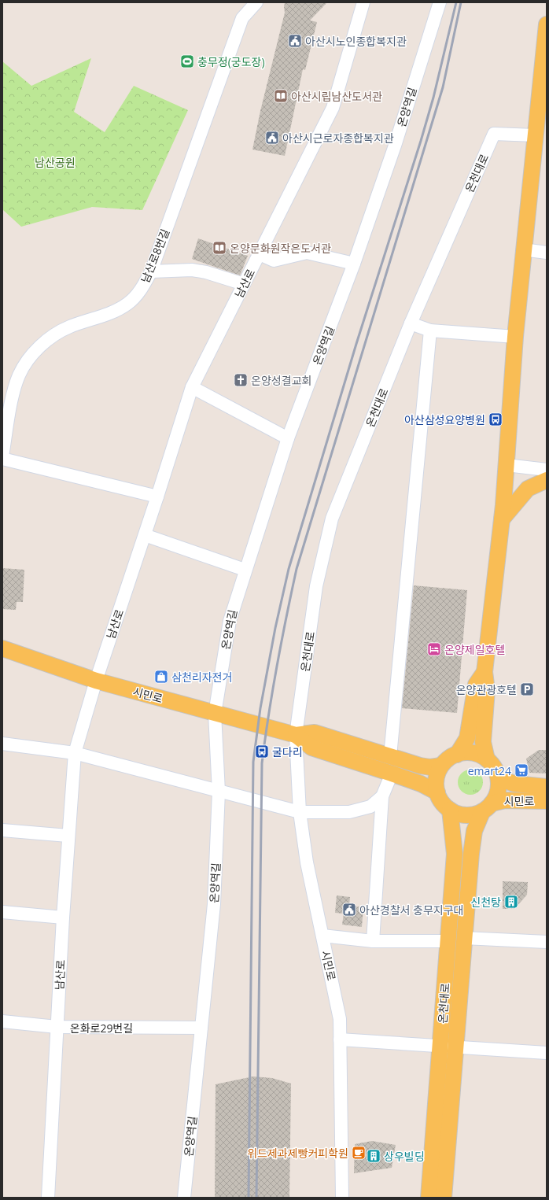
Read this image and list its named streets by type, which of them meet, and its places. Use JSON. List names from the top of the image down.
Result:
{
  "streets": {
    "main road": ["온천대로", "시민로"],
    "street": [
      "온양역길",
      "남산로8번길",
      "남산로",
      "온화로29번길"
    ]
  },
  "crossings": [
    ["온양역길", "시민로"],
    ["온양역길", "온화로29번길"],
    ["온천대로", "시민로"],
    ["남산로", "시민로"],
    ["남산로", "온화로29번길"]
  ],
  "parks": ["남산공원"],
  "places": {
    "public building": ["아산시노인종합복지관", "아산시근로자종합복지관", "아산경찰서 충무지구대"],
    "sports": ["충무정(궁도장)"],
    "library": ["아산시립남산도서관", "온양문화원작은도서관"],
    "church": ["온양성결교회"],
    "bus stop": ["아산삼성요양병원", "굴다리"],
    "hotel": ["온양제일호텔"],
    "shop": ["삼천리자전거"],
    "parking": ["온양관광호텔"],
    "supermarket": ["emart24"],
    "building": ["신천탕", "상우빌딩"],
    "cafe": ["위드제과제빵커피학원"]
  }
}
